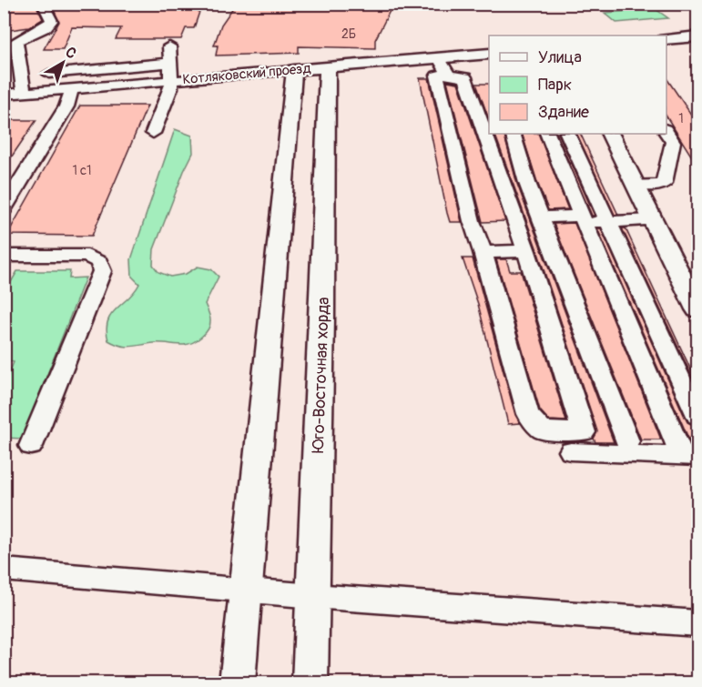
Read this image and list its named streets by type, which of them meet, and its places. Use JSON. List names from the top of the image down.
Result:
{
  "streets": {
    "main road": ["Котляковский проезд", "Юго-Восточная хорда"]
  },
  "crossings": [
    ["Котляковский проезд", "Юго-Восточная хорда"]
  ],
  "house_numbers": ["2Б", "1", "1 с1"],
  "legend": ["Улица", "Парк", "Здание"],
  "north": "top right"
}
